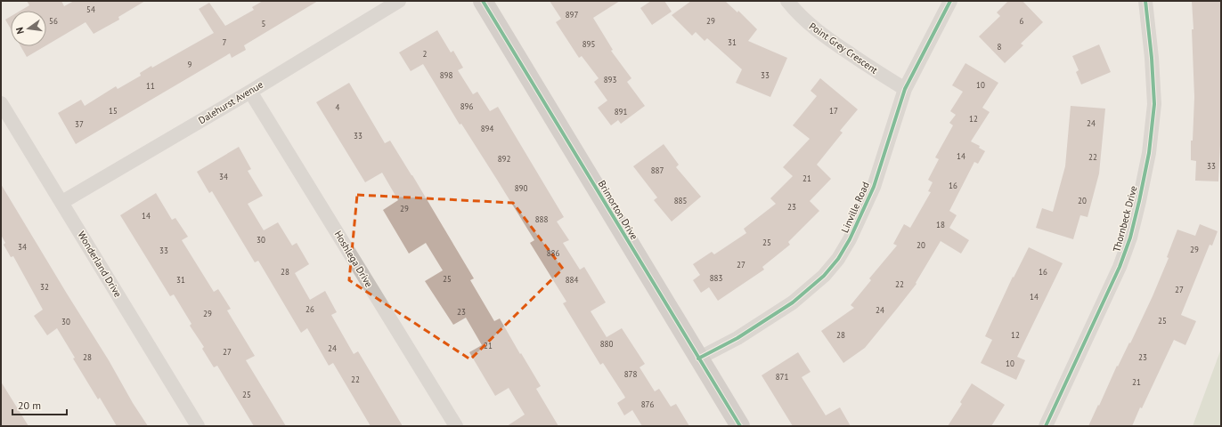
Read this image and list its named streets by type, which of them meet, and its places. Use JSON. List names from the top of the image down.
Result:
{
  "streets": {
    "street": [
      "Point Grey Crescent",
      "Dalehurst Avenue",
      "Linville Road",
      "Brimorton Drive",
      "Thornbeck Drive",
      "Hoshlega Drive",
      "Wonderland Drive"
    ]
  },
  "crossings": [
    ["Point Grey Crescent", "Linville Road"],
    ["Dalehurst Avenue", "Hoshlega Drive"],
    ["Dalehurst Avenue", "Wonderland Drive"],
    ["Linville Road", "Brimorton Drive"]
  ],
  "house_numbers": [
    "54",
    "897",
    "56",
    "29",
    "6",
    "5",
    "7",
    "31",
    "895",
    "8",
    "2",
    "9",
    "898",
    "33",
    "893",
    "10",
    "11",
    "896",
    "4",
    "15",
    "17",
    "891",
    "12",
    "24",
    "37",
    "894",
    "33",
    "14",
    "22",
    "892",
    "33",
    "887",
    "34",
    "21",
    "16",
    "890",
    "885",
    "20",
    "23",
    "29",
    "14",
    "888",
    "18",
    "30",
    "25",
    "20",
    "34",
    "29",
    "33",
    "886",
    "27",
    "28",
    "16",
    "883",
    "25",
    "31",
    "884",
    "22",
    "32",
    "27",
    "14",
    "26",
    "24",
    "23",
    "29",
    "25",
    "30",
    "28",
    "12",
    "880",
    "21",
    "24",
    "27",
    "28",
    "23",
    "10",
    "878",
    "871",
    "22",
    "21",
    "25",
    "876"
  ],
  "scale_bar": "20 m",
  "north": "left"
}
